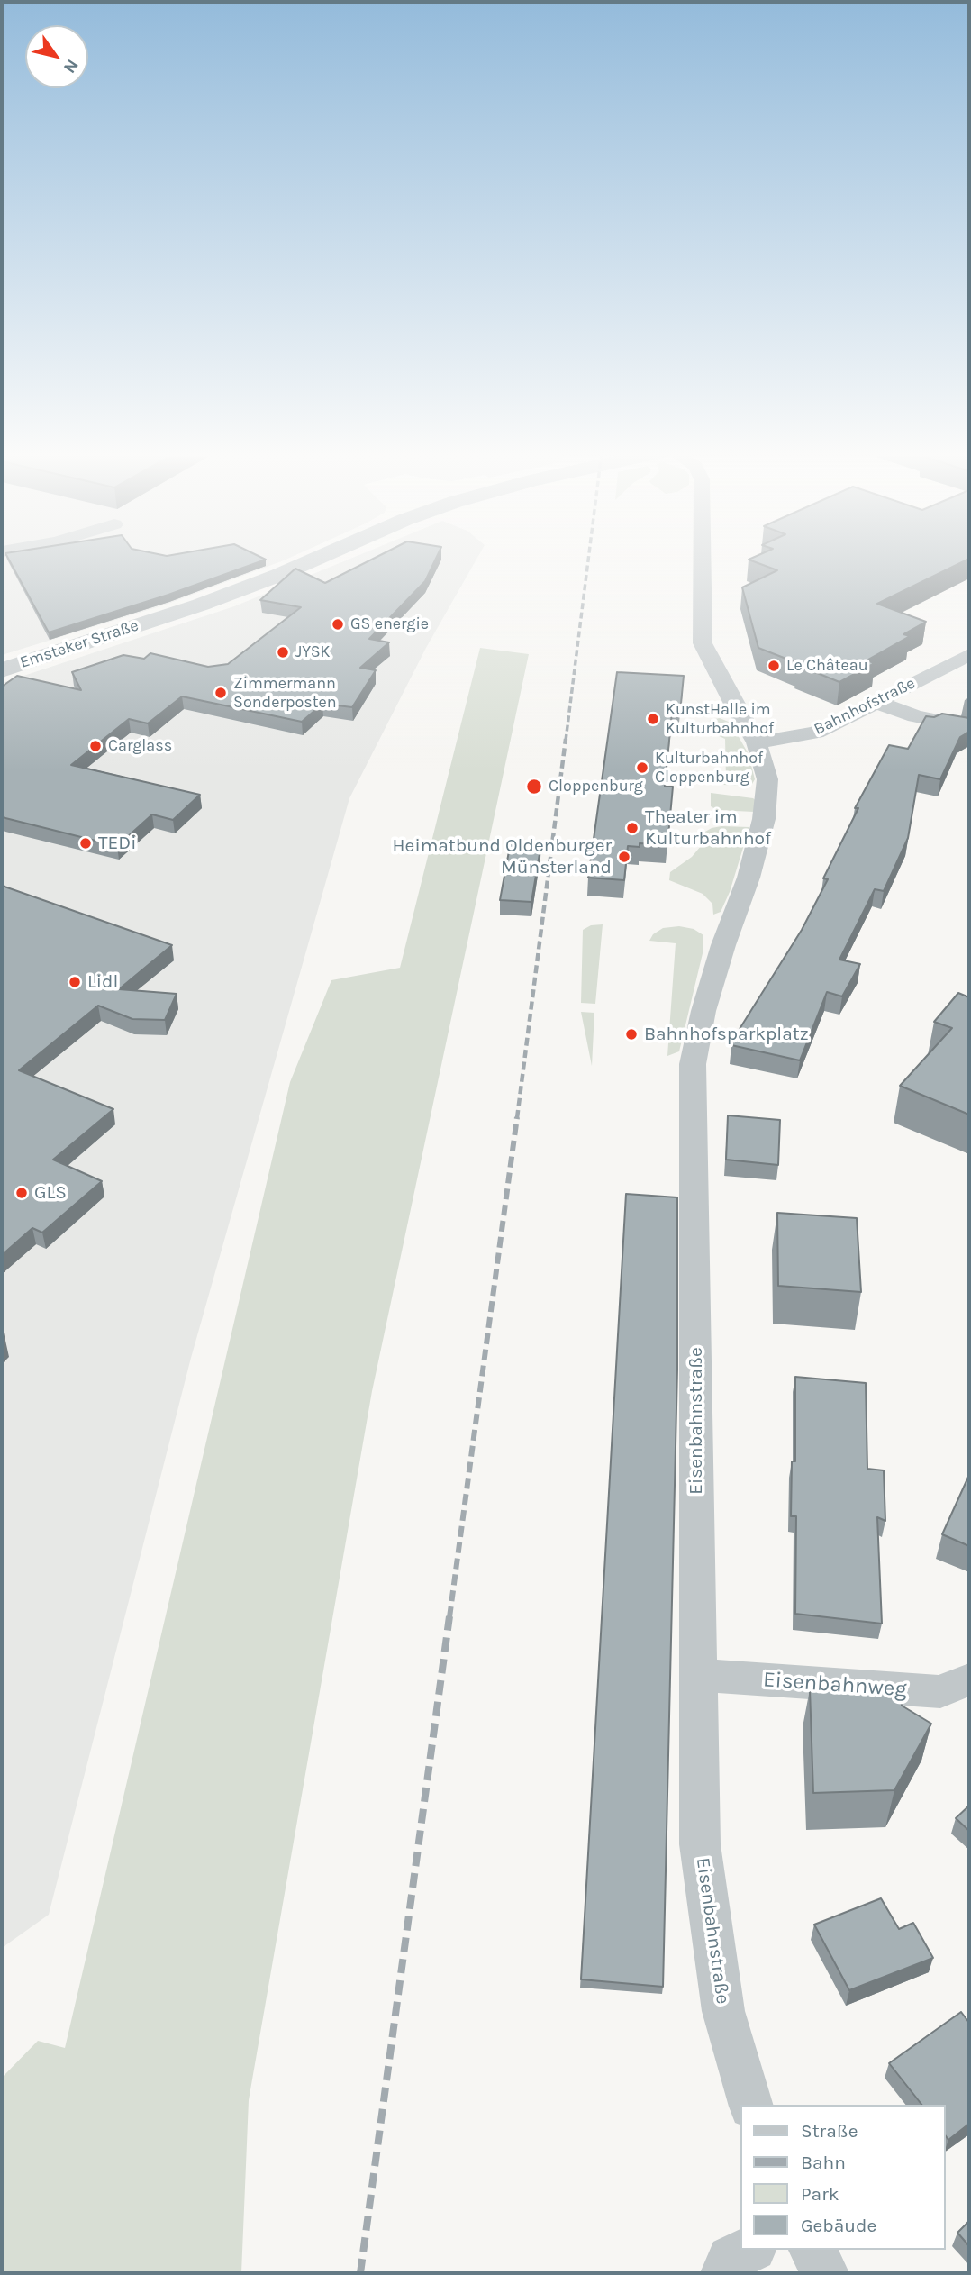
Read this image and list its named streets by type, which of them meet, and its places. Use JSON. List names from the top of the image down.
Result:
{
  "streets": {
    "street": [
      "Emsteker Straße",
      "Bahnhofstraße",
      "Eisenbahnstraße",
      "Eisenbahnweg"
    ]
  },
  "crossings": [
    ["Bahnhofstraße", "Eisenbahnstraße"],
    ["Eisenbahnstraße", "Eisenbahnweg"]
  ],
  "places": [
    "GS energie",
    "JYSK",
    "Le Château",
    "Zimmermann Sonderposten",
    "KunstHalle im Kulturbahnhof",
    "Carglass",
    "Kulturbahnhof Cloppenburg",
    "Cloppenburg",
    "Theater im Kulturbahnhof",
    "TEDi",
    "Heimatbund Oldenburger Münsterland",
    "Lidl",
    "Bahnhofsparkplatz",
    "GLS"
  ],
  "legend": [
    "Straße",
    "Bahn",
    "Park",
    "Gebäude"
  ],
  "north": "bottom right"
}
